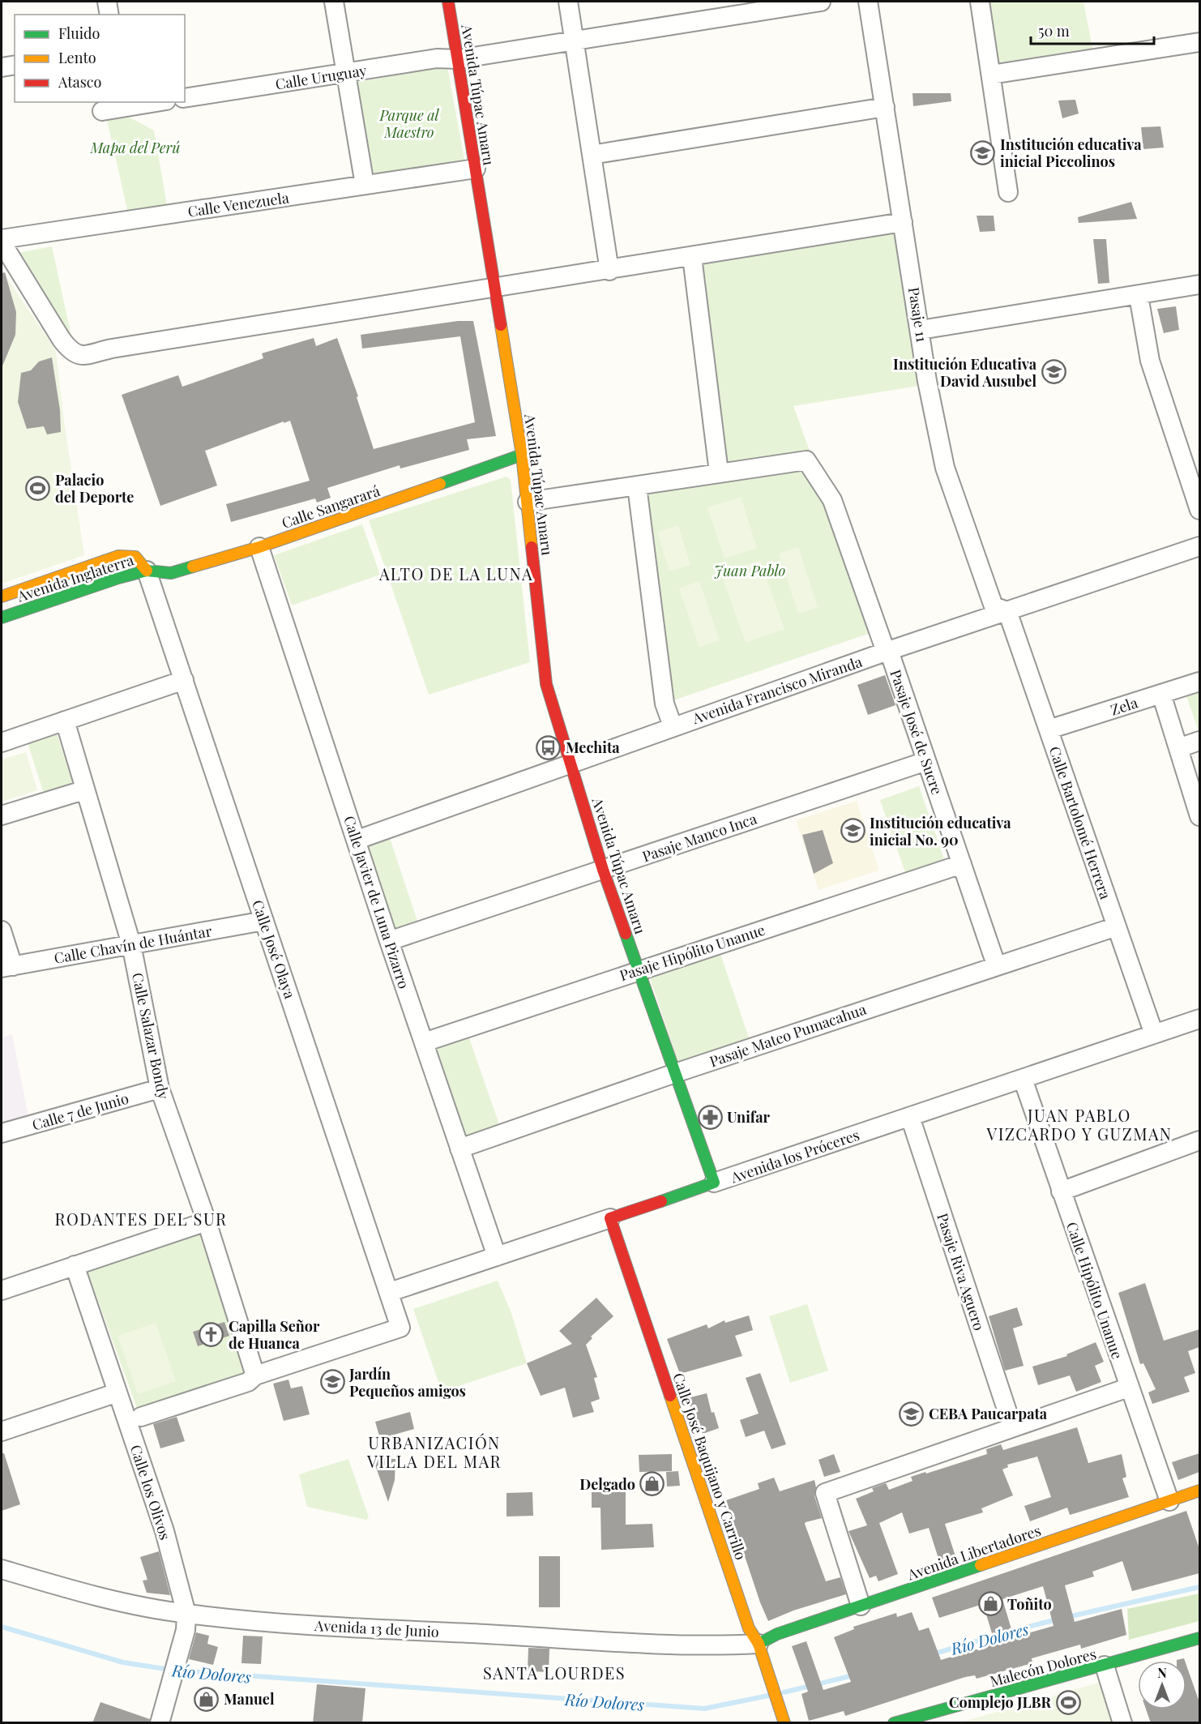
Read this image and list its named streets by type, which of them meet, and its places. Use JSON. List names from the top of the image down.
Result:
{
  "streets": {
    "street": [
      "Calle Uruguay",
      "Avenida Túpac Amaru",
      "Calle Venezuela",
      "Pasaje 11",
      "Calle Sangarará",
      "Avenida Inglaterra",
      "Avenida Francisco Miranda",
      "Zela",
      "Pasaje José de Sucre",
      "Calle Bartolomé Herrera",
      "Pasaje Manco Inca",
      "Calle Javier de Luna Pizarro",
      "Calle Chavín de Huántar",
      "Calle José Olaya",
      "Pasaje Hipólito Unanue",
      "Pasaje Mateo Pumacahua",
      "Calle Salazar Bondy",
      "Calle 7 de Junio",
      "Avenida los Próceres",
      "Pasaje Riva Aguero",
      "Calle Hipólito Unanue",
      "Calle José Baquijano y Carrillo",
      "Calle los Olivos",
      "Avenida Libertadores",
      "Avenida 13 de Junio",
      "Malecón Dolores"
    ]
  },
  "crossings": [
    ["Calle Uruguay", "Avenida Túpac Amaru"],
    ["Avenida Túpac Amaru", "Calle Venezuela"],
    ["Avenida Túpac Amaru", "Calle Sangarará"],
    ["Avenida Túpac Amaru", "Avenida Francisco Miranda"],
    ["Avenida Túpac Amaru", "Pasaje Manco Inca"],
    ["Avenida Túpac Amaru", "Pasaje Hipólito Unanue"],
    ["Avenida Túpac Amaru", "Pasaje Mateo Pumacahua"],
    ["Avenida Túpac Amaru", "Avenida los Próceres"],
    ["Pasaje 11", "Avenida Francisco Miranda"],
    ["Pasaje 11", "Calle Bartolomé Herrera"],
    ["Calle Sangarará", "Avenida Inglaterra"],
    ["Calle Sangarará", "Calle Javier de Luna Pizarro"],
    ["Calle Sangarará", "Calle José Olaya"],
    ["Avenida Inglaterra", "Calle José Olaya"],
    ["Avenida Francisco Miranda", "Pasaje José de Sucre"],
    ["Avenida Francisco Miranda", "Calle Bartolomé Herrera"],
    ["Avenida Francisco Miranda", "Calle Javier de Luna Pizarro"],
    ["Zela", "Calle Bartolomé Herrera"],
    ["Pasaje José de Sucre", "Pasaje Manco Inca"],
    ["Pasaje José de Sucre", "Pasaje Hipólito Unanue"],
    ["Pasaje José de Sucre", "Pasaje Mateo Pumacahua"],
    ["Calle Bartolomé Herrera", "Pasaje Mateo Pumacahua"],
    ["Calle Bartolomé Herrera", "Avenida los Próceres"],
    ["Pasaje Manco Inca", "Calle Javier de Luna Pizarro"],
    ["Calle Javier de Luna Pizarro", "Pasaje Hipólito Unanue"],
    ["Calle Javier de Luna Pizarro", "Pasaje Mateo Pumacahua"],
    ["Calle Javier de Luna Pizarro", "Avenida los Próceres"],
    ["Calle Chavín de Huántar", "Calle José Olaya"],
    ["Calle Chavín de Huántar", "Calle Salazar Bondy"],
    ["Calle José Olaya", "Calle Salazar Bondy"],
    ["Calle José Olaya", "Avenida los Próceres"],
    ["Calle Salazar Bondy", "Calle 7 de Junio"],
    ["Avenida los Próceres", "Pasaje Riva Aguero"],
    ["Avenida los Próceres", "Calle Hipólito Unanue"],
    ["Avenida los Próceres", "Calle José Baquijano y Carrillo"],
    ["Calle Hipólito Unanue", "Avenida Libertadores"],
    ["Calle José Baquijano y Carrillo", "Avenida Libertadores"],
    ["Calle José Baquijano y Carrillo", "Avenida 13 de Junio"],
    ["Calle los Olivos", "Avenida 13 de Junio"],
    ["Avenida Libertadores", "Avenida 13 de Junio"]
  ],
  "districts": [
    "ALTO DE LA LUNA",
    "JUAN PABLO VIZCARDO Y GUZMAN",
    "RODANTES DEL SUR",
    "URBANIZACIÓN VILLA DEL MAR",
    "SANTA LOURDES"
  ],
  "water": ["Río Dolores"],
  "parks": ["Parque al Maestro", "Mapa del Perú", "Juan Pablo"],
  "places": {
    "school or university": [
      "Institución educativa inicial Piccolinos",
      "Institución Educativa David Ausubel",
      "Institución educativa inicial No. 90",
      "Jardín Pequeños amigos",
      "CEBA Paucarpata"
    ],
    "sports": ["Palacio del Deporte", "Complejo JLBR"],
    "bus stop": ["Mechita"],
    "pharmacy": ["Unifar"],
    "church": ["Capilla Señor de Huanca"],
    "shop": ["Delgado", "Toñito", "Manuel"]
  },
  "legend": ["Fluido", "Lento", "Atasco"],
  "scale_bar": "50 m",
  "north": "top"
}
